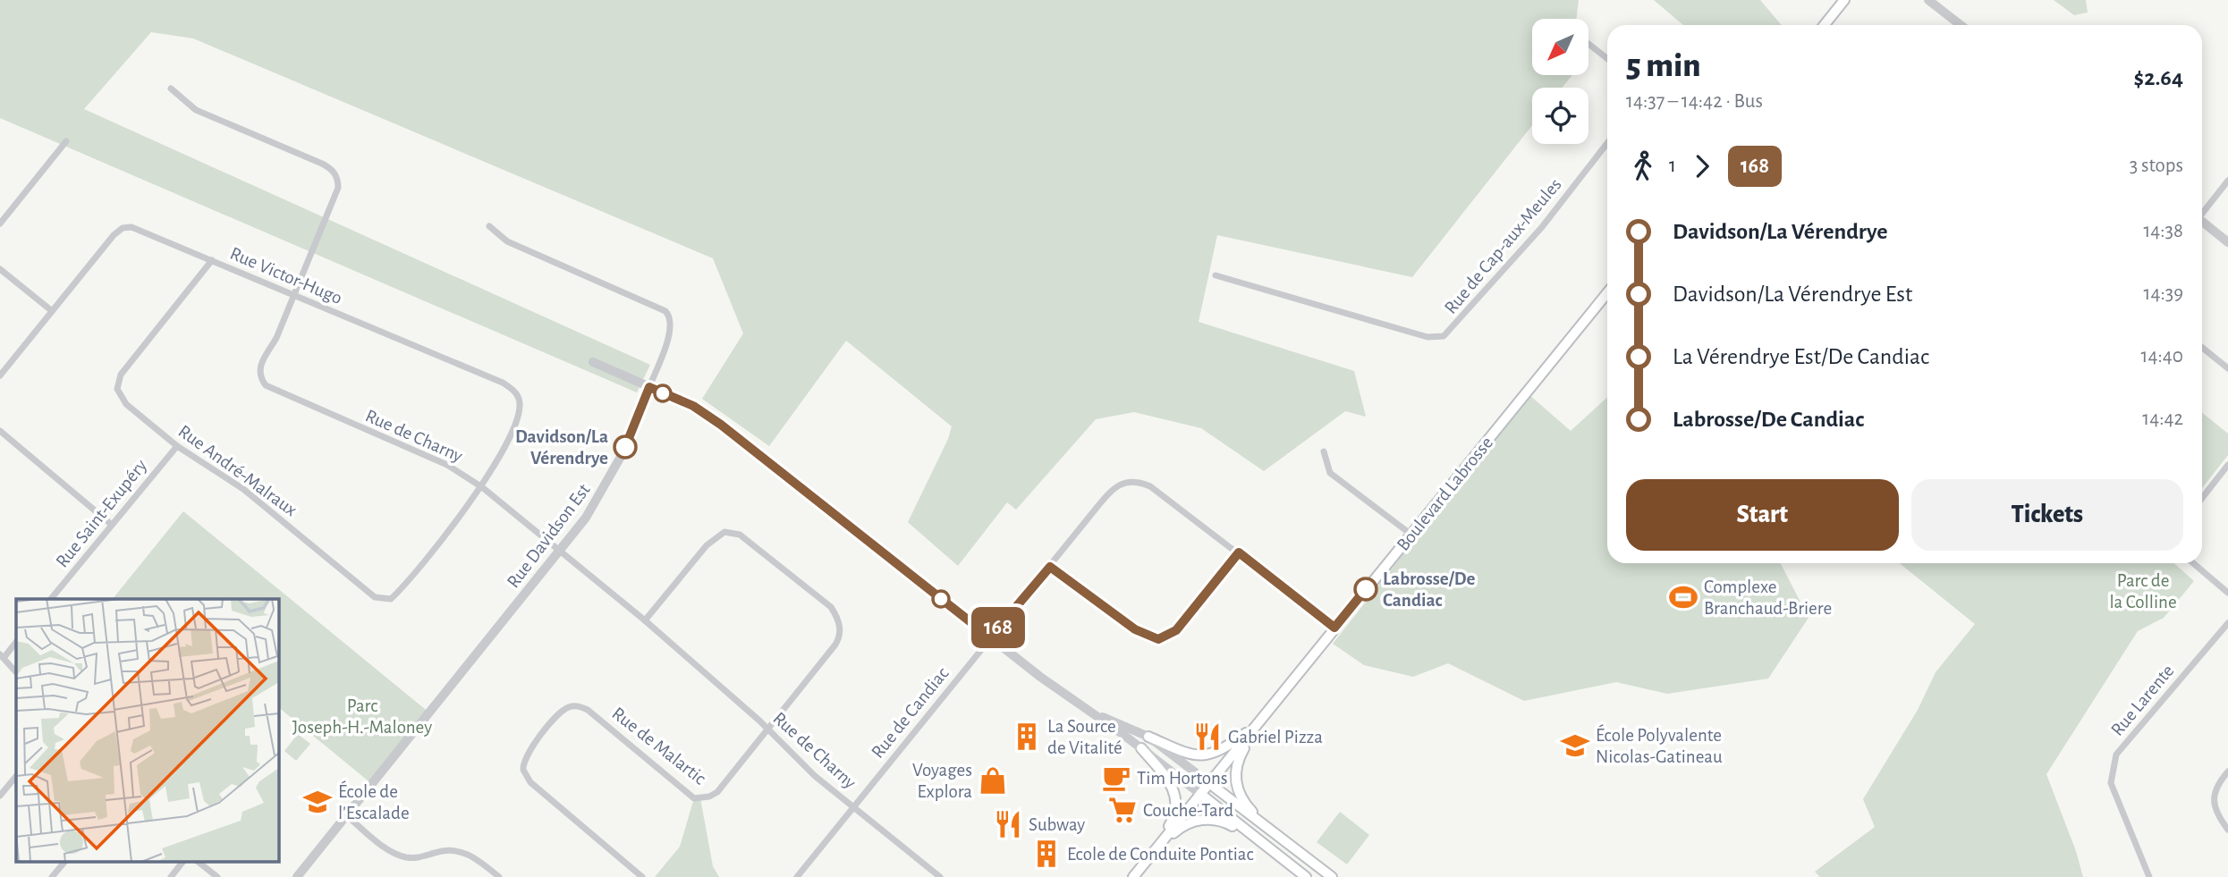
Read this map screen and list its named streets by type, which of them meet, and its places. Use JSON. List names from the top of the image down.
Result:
{
  "streets": {
    "main road": ["Boulevard Labrosse"],
    "street": [
      "Rue de Cap-aux-Meules",
      "Rue Victor-Hugo",
      "Rue de Charny",
      "Rue André-Malraux",
      "Rue Saint-Exupéry",
      "Rue Davidson Est",
      "Rue Larente",
      "Rue de Candiac",
      "Rue de Malartic"
    ]
  },
  "crossings": [
    ["Rue Victor-Hugo", "Rue de Charny"],
    ["Rue Victor-Hugo", "Rue André-Malraux"],
    ["Rue de Charny", "Rue André-Malraux"],
    ["Rue de Charny", "Rue Davidson Est"],
    ["Rue de Charny", "Rue de Candiac"],
    ["Rue de Charny", "Rue de Malartic"],
    ["Rue André-Malraux", "Rue Saint-Exupéry"],
    ["Boulevard Labrosse", "Rue de Candiac"]
  ],
  "parks": ["Parc de la Colline", "Parc Joseph-H.-Maloney"],
  "places": {
    "other": ["Davidson/La Vérendrye", "Labrosse/De Candiac"],
    "sports": ["Complexe Branchaud-Briere"],
    "building": ["La Source de Vitalité", "Ecole de Conduite Pontiac"],
    "restaurant": ["Gabriel Pizza", "Subway"],
    "school or university": ["École Polyvalente Nicolas-Gatineau", "École de l'Escalade"],
    "cafe": ["Tim Hortons"],
    "shop": ["Voyages Explora"],
    "supermarket": ["Couche-Tard"]
  },
  "lines": ["bus line 168"],
  "north": "bottom left",
  "page": {
    "on_map": "168",
    "heading": ["5 min", "14:37 – 14:42 · Bus", "$2.64"],
    "legs": ["1", "168", "3 stops"],
    "list": [
      {
        "name": "Davidson/La Vérendrye",
        "value": "14:38"
      },
      {
        "name": "Davidson/La Vérendrye Est",
        "value": "14:39"
      },
      {
        "name": "La Vérendrye Est/De Candiac",
        "value": "14:40"
      },
      {
        "name": "Labrosse/De Candiac",
        "value": "14:42"
      }
    ],
    "buttons": ["Start", "Tickets"]
  }
}
